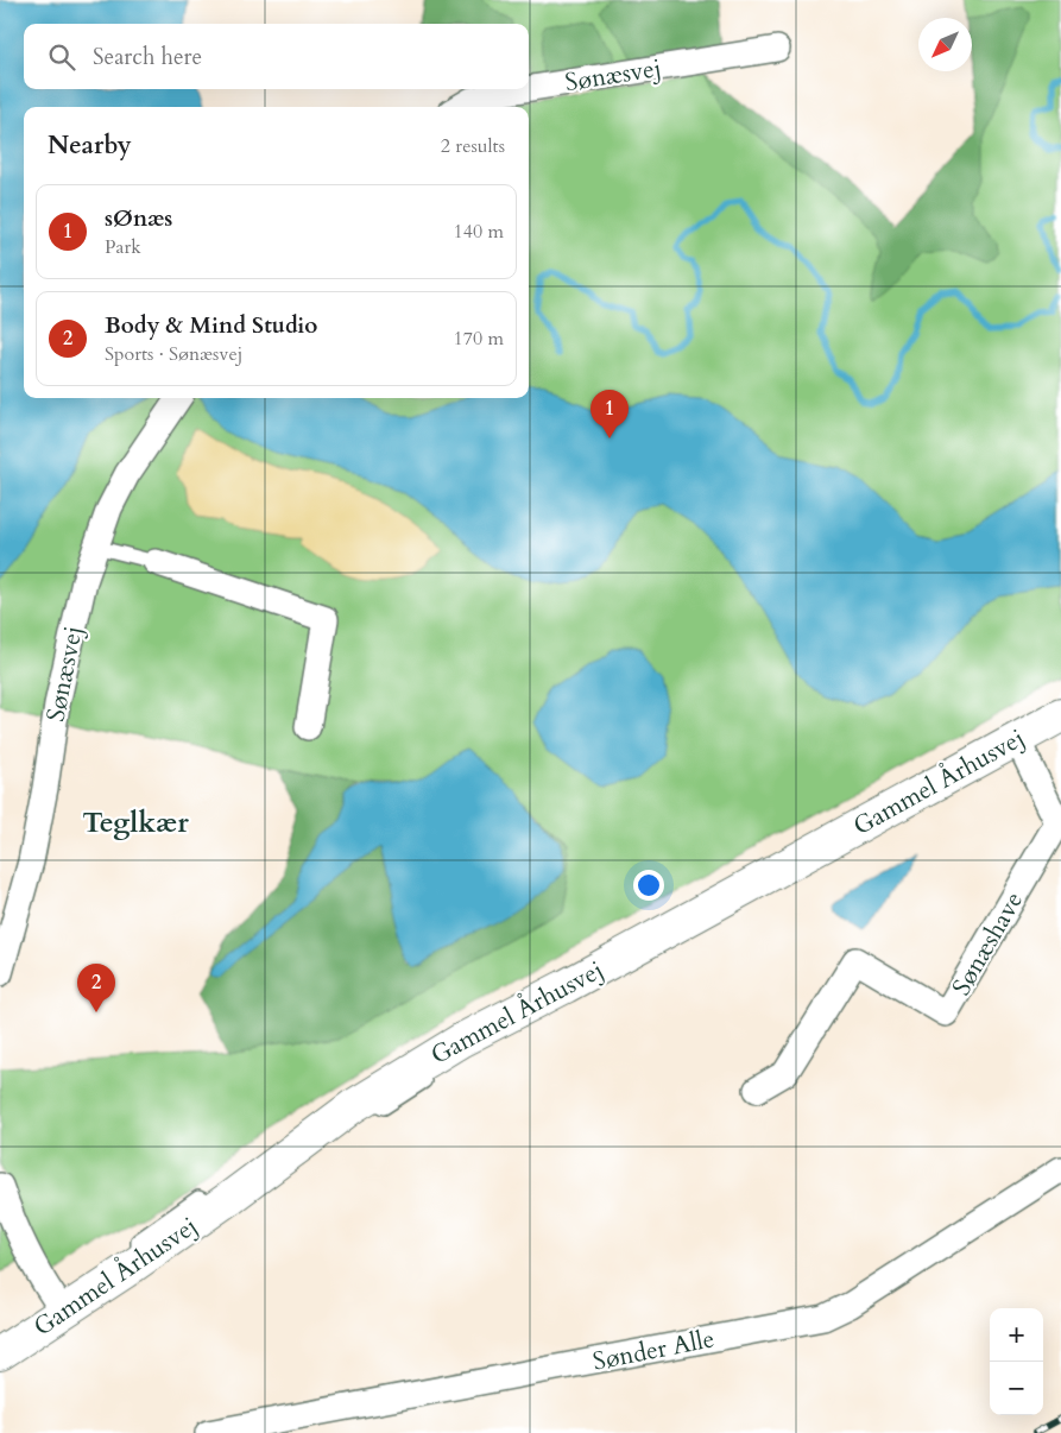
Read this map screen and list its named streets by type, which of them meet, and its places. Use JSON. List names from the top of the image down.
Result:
{
  "streets": {
    "street": [
      "Sønæsvej",
      "Gammel Århusvej",
      "Sønæshave",
      "Sønder Alle"
    ]
  },
  "crossings": [
    ["Gammel Århusvej", "Sønæshave"]
  ],
  "districts": ["Teglkær"],
  "north": "bottom left",
  "page": {
    "search": "Search here",
    "heading": ["Nearby", "2 results"],
    "list": [
      {
        "mark": "1",
        "name": "sØnæs",
        "note": "Park",
        "value": "140 m"
      },
      {
        "mark": "2",
        "name": "Body & Mind Studio",
        "note": "Sports · Sønæsvej",
        "value": "170 m"
      }
    ],
    "pins": ["1", "2"],
    "map_buttons": ["+", "−"]
  }
}
